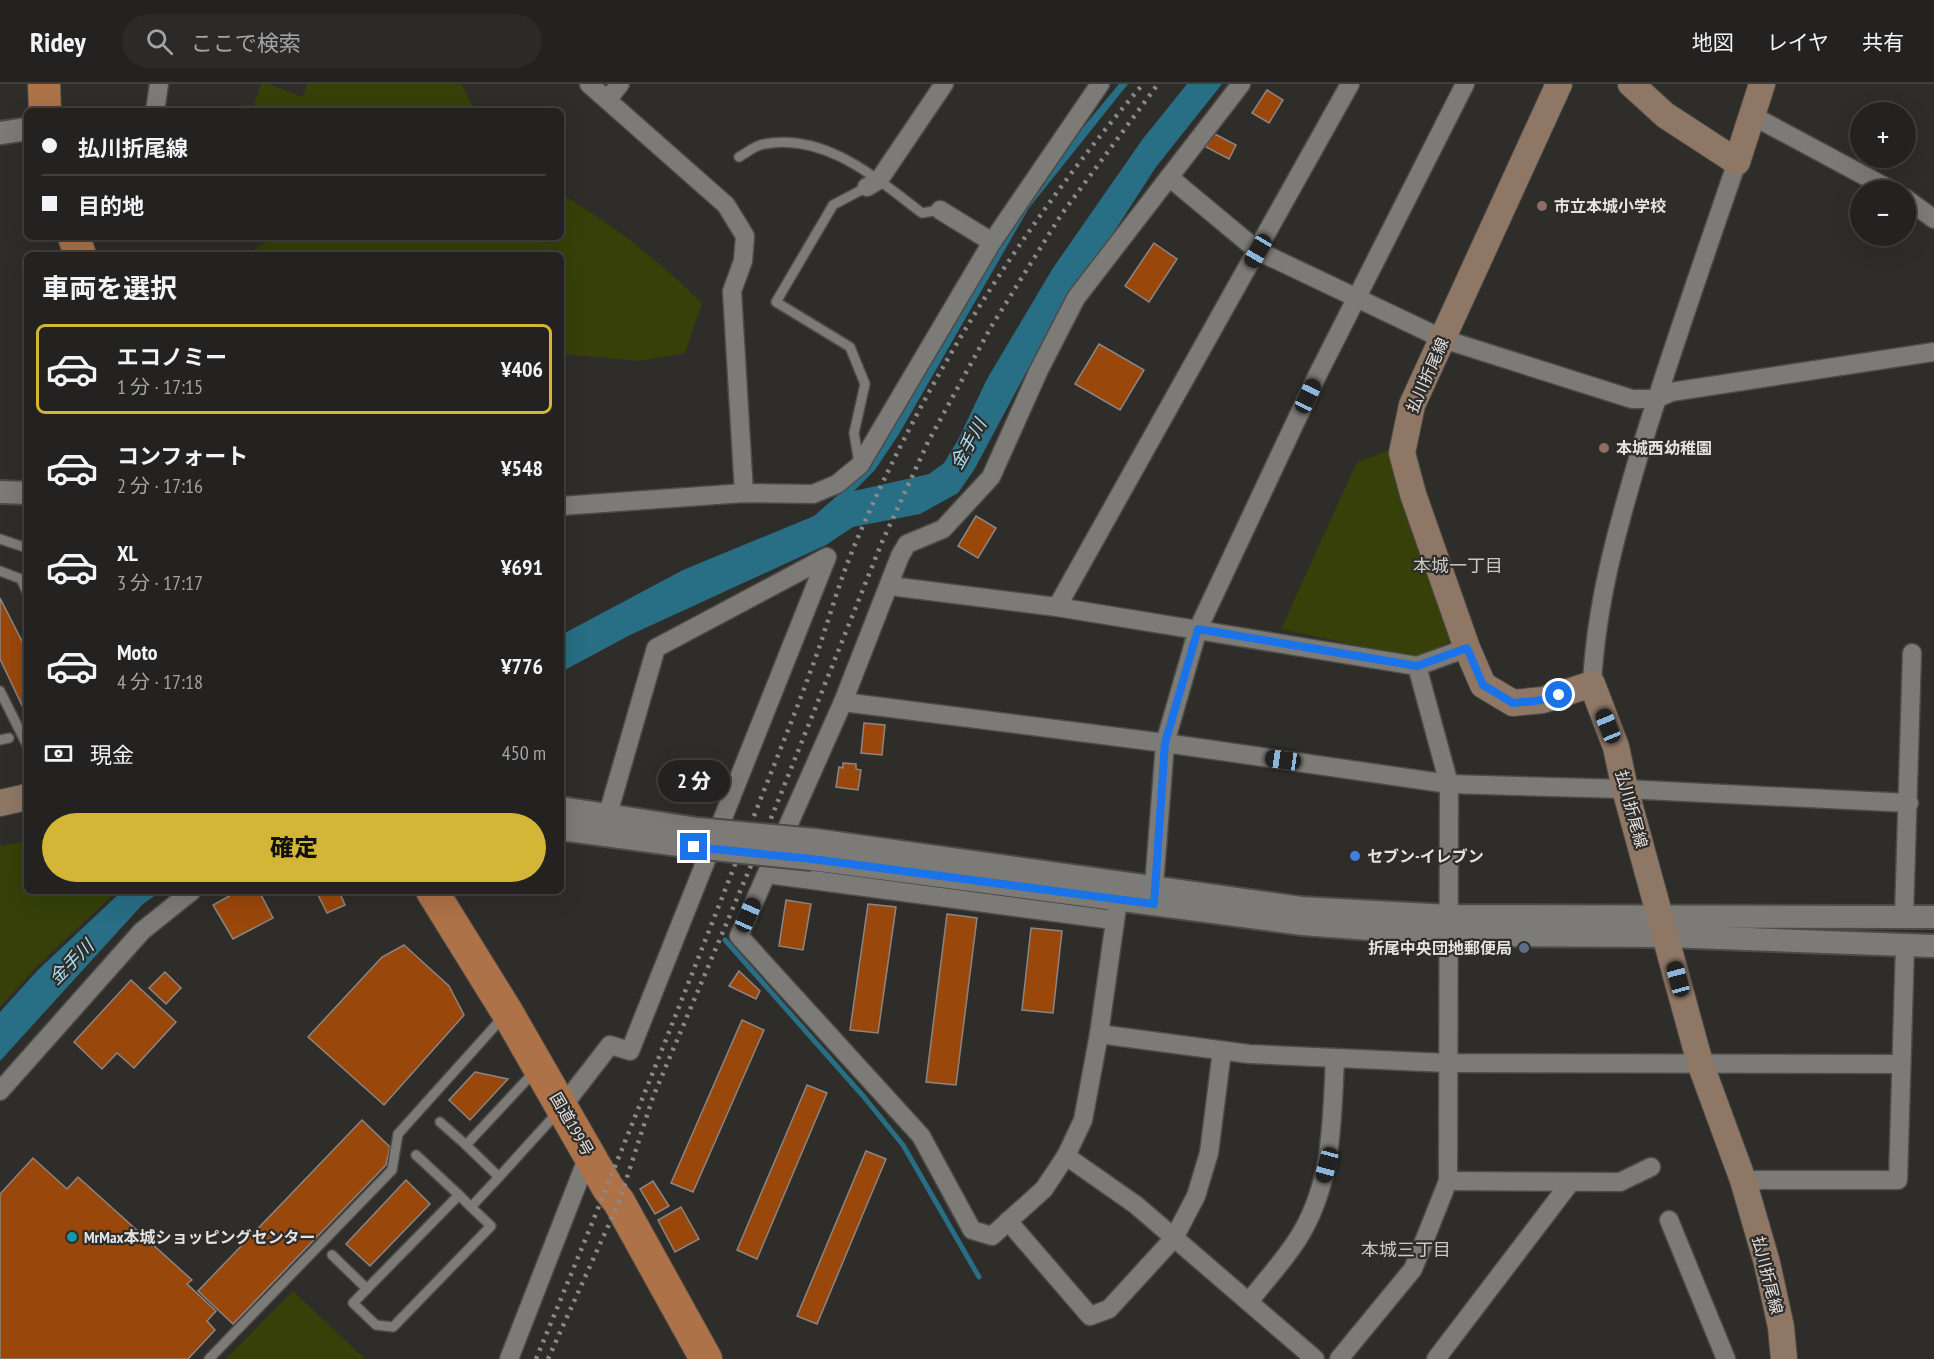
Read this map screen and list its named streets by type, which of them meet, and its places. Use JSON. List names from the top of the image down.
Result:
{
  "streets": {
    "highway": ["国道199号"],
    "main road": ["払川折尾線"]
  },
  "districts": ["本城一丁目", "本城三丁目"],
  "water": ["金手川"],
  "places": [
    "市立本城小学校",
    "本城西幼稚園",
    "セブン-イレブン",
    "折尾中央団地郵便局",
    "MrMax本城ショッピングセンター"
  ],
  "page": {
    "header": "Ridey",
    "search": "ここで検索",
    "nav": ["地図", "レイヤ", "共有"],
    "map_buttons": ["+", "−"],
    "banner": ["払川折尾線", "目的地"],
    "heading": "車両を選択",
    "list": [
      {
        "name": "エコノミー",
        "note": "1 分 · 17:15",
        "value": "¥406"
      },
      {
        "name": "コンフォート",
        "note": "2 分 · 17:16",
        "value": "¥548"
      },
      {
        "name": "XL",
        "note": "3 分 · 17:17",
        "value": "¥691"
      },
      {
        "name": "Moto",
        "note": "4 分 · 17:18",
        "value": "¥776"
      }
    ],
    "pay": ["現金", "450 m"],
    "bubble": "2 分",
    "buttons": "確定"
  }
}
